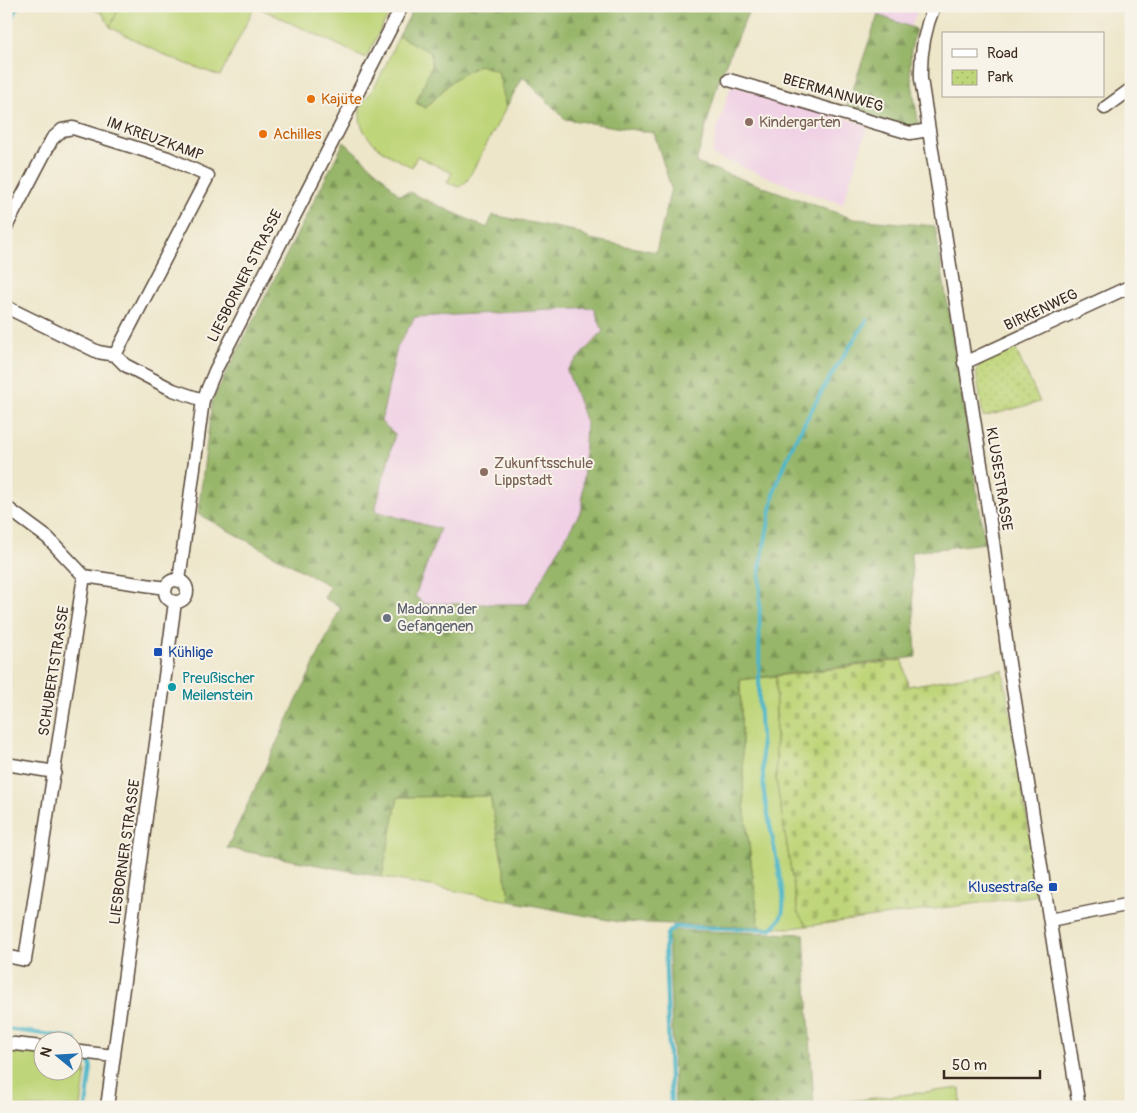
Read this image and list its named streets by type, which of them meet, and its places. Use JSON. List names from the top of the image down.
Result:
{
  "streets": {
    "street": [
      "BEERMANNWEG",
      "IM KREUZKAMP",
      "LIESBORNER STRASSE",
      "BIRKENWEG",
      "KLUSESTRASSE",
      "SCHUBERTSTRASSE"
    ]
  },
  "crossings": [
    ["BEERMANNWEG", "KLUSESTRASSE"],
    ["BIRKENWEG", "KLUSESTRASSE"]
  ],
  "places": {
    "other": [
      "Kajüte",
      "Kindergarten",
      "Achilles",
      "Zukunftsschule Lippstadt",
      "Madonna der Gefangenen",
      "Preußischer Meilenstein"
    ],
    "transit": ["Kühlige", "Klusestraße"]
  },
  "legend": ["Road", "Park"],
  "scale_bar": "50 m",
  "north": "left"
}
